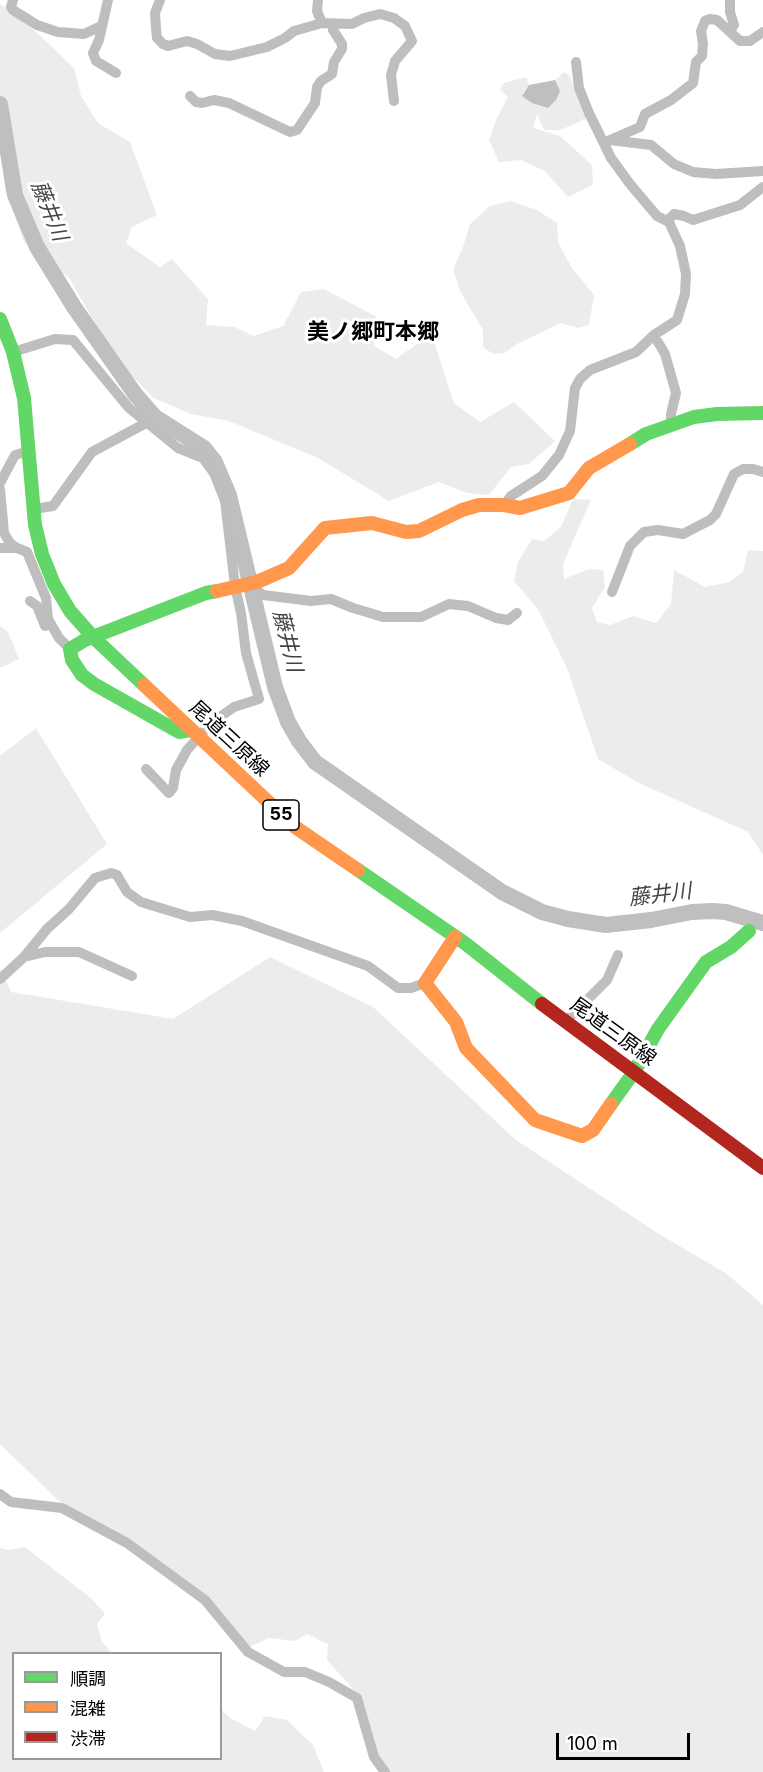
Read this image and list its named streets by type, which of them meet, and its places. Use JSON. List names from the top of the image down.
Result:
{
  "streets": {
    "street": ["尾道三原線", "55"]
  },
  "districts": ["美ノ郷町本郷"],
  "water": ["藤井川"],
  "legend": ["順調", "混雑", "渋滞"],
  "scale_bar": "100 m"
}
